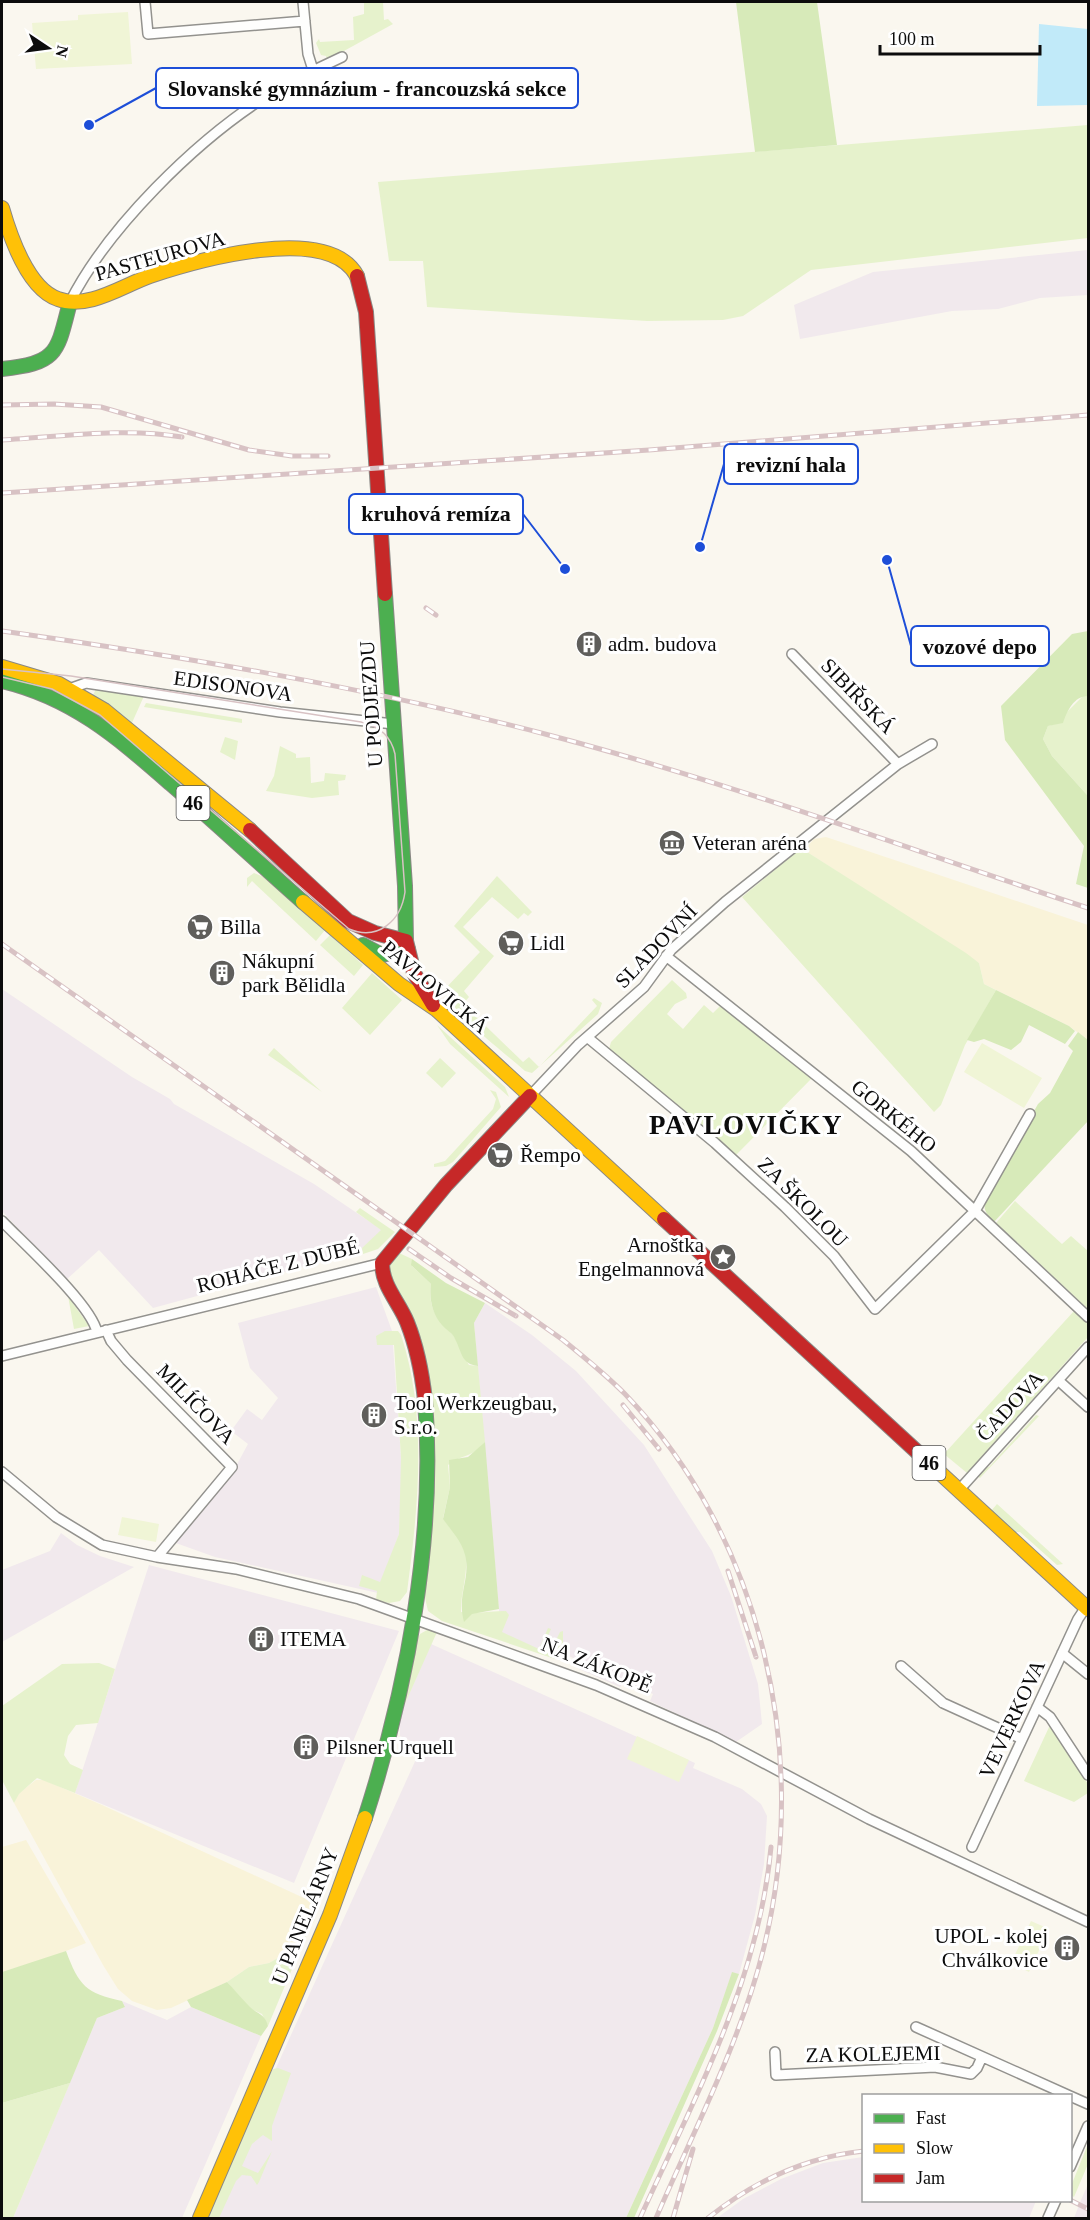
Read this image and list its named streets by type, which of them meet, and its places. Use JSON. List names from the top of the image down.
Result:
{
  "streets": {
    "main road": [
      "PASTEUROVA",
      "U PODJEZDU",
      "46",
      "PAVLOVICKÁ",
      "ROHÁČE Z DUBÉ",
      "U PANELÁRNY"
    ],
    "street": [
      "EDISONOVA",
      "SIBIŘSKÁ",
      "SLADOVNÍ",
      "GORKÉHO",
      "ZA ŠKOLOU",
      "MILÍČOVA",
      "ČADOVA",
      "NA ZÁKOPĚ",
      "VEVERKOVA",
      "ZA KOLEJEMI"
    ]
  },
  "crossings": [
    ["PASTEUROVA", "U PODJEZDU"],
    ["EDISONOVA", "U PODJEZDU"],
    ["EDISONOVA", "46"],
    ["EDISONOVA", "PAVLOVICKÁ"],
    ["SIBIŘSKÁ", "SLADOVNÍ"],
    ["U PODJEZDU", "46"],
    ["U PODJEZDU", "PAVLOVICKÁ"],
    ["46", "PAVLOVICKÁ"],
    ["46", "ČADOVA"],
    ["46", "VEVERKOVA"],
    ["SLADOVNÍ", "PAVLOVICKÁ"],
    ["SLADOVNÍ", "GORKÉHO"],
    ["SLADOVNÍ", "ZA ŠKOLOU"],
    ["SLADOVNÍ", "ROHÁČE Z DUBÉ"],
    ["PAVLOVICKÁ", "ROHÁČE Z DUBÉ"],
    ["PAVLOVICKÁ", "ČADOVA"],
    ["GORKÉHO", "ZA ŠKOLOU"],
    ["ROHÁČE Z DUBÉ", "MILÍČOVA"],
    ["MILÍČOVA", "NA ZÁKOPĚ"],
    ["NA ZÁKOPĚ", "U PANELÁRNY"]
  ],
  "districts": ["PAVLOVIČKY"],
  "places": {
    "other": [
      "Slovanské gymnázium - francouzská sekce",
      "revizní hala",
      "vozové depo",
      "kruhová remíza"
    ],
    "building": [
      "adm. budova",
      "Nákupní park Bělidla",
      "Tool Werkzeugbau, S.r.o.",
      "ITEMA",
      "Pilsner Urquell",
      "UPOL - kolej Chválkovice"
    ],
    "museum": ["Veteran aréna"],
    "supermarket": ["Billa", "Lidl", "Řempo"],
    "place": ["Arnoštka Engelmannová"]
  },
  "legend": ["Fast", "Slow", "Jam"],
  "scale_bar": "100 m",
  "north": "right"
}
